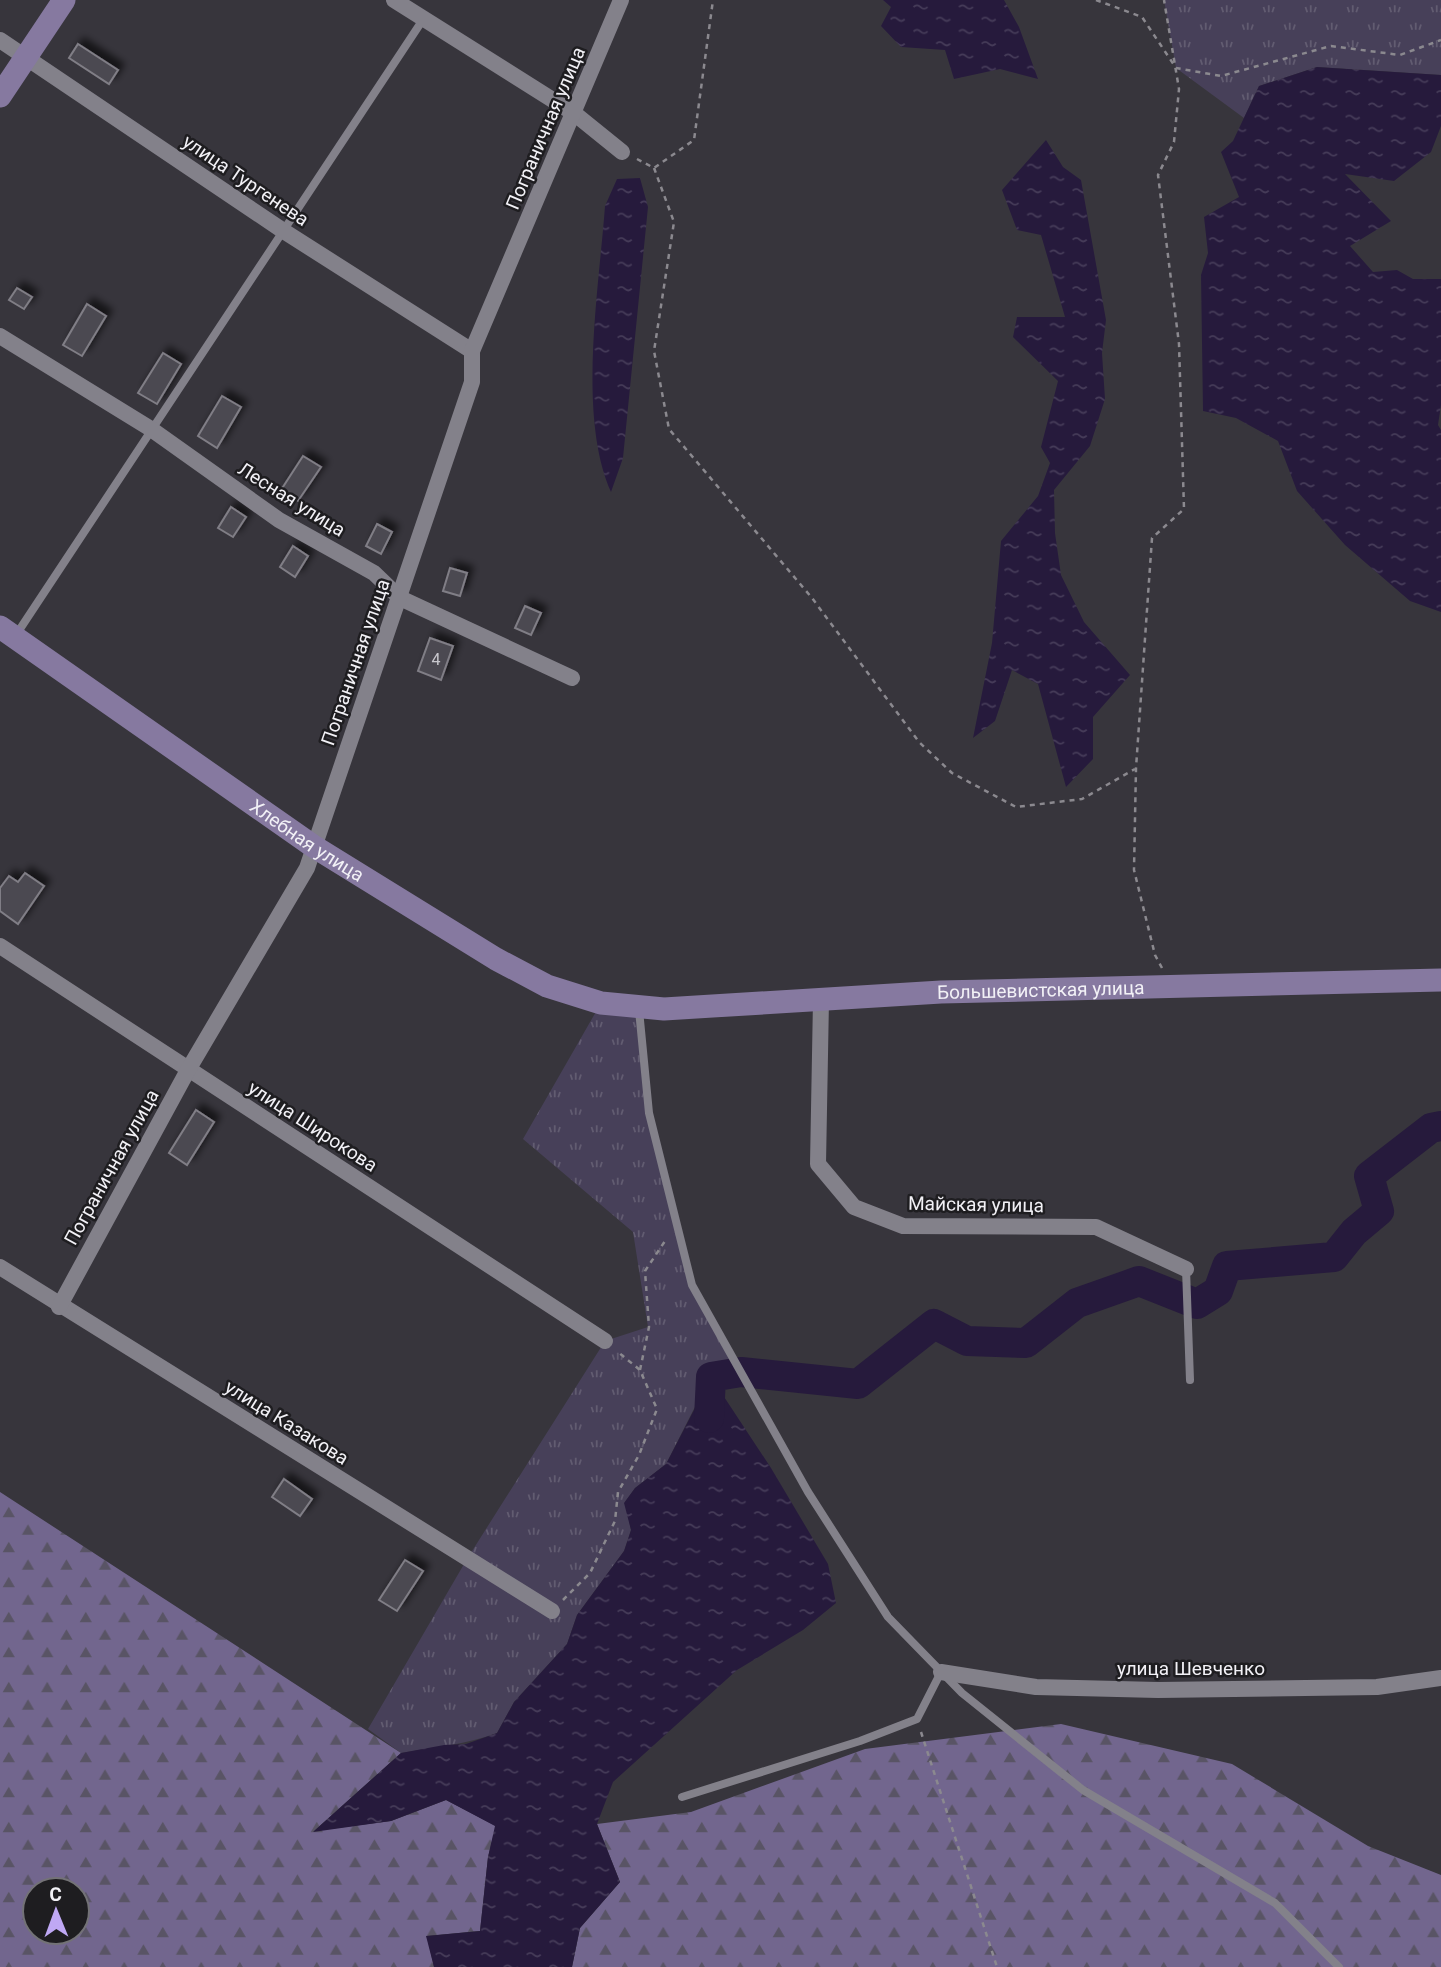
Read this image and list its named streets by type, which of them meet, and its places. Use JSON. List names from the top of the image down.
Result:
{
  "streets": {
    "street": [
      "Пограничная улица",
      "улица Тургенева",
      "Лесная улица",
      "Хлебная улица",
      "Большевистская улица",
      "улица Широкова",
      "Майская улица",
      "улица Казакова",
      "улица Шевченко"
    ]
  },
  "crossings": [
    ["Пограничная улица", "улица Тургенева"],
    ["Пограничная улица", "Лесная улица"],
    ["Пограничная улица", "Хлебная улица"],
    ["Пограничная улица", "улица Широкова"],
    ["Пограничная улица", "улица Казакова"],
    ["Хлебная улица", "Большевистская улица"],
    ["Большевистская улица", "Майская улица"]
  ],
  "house_numbers": ["4"],
  "north": "top"
}
